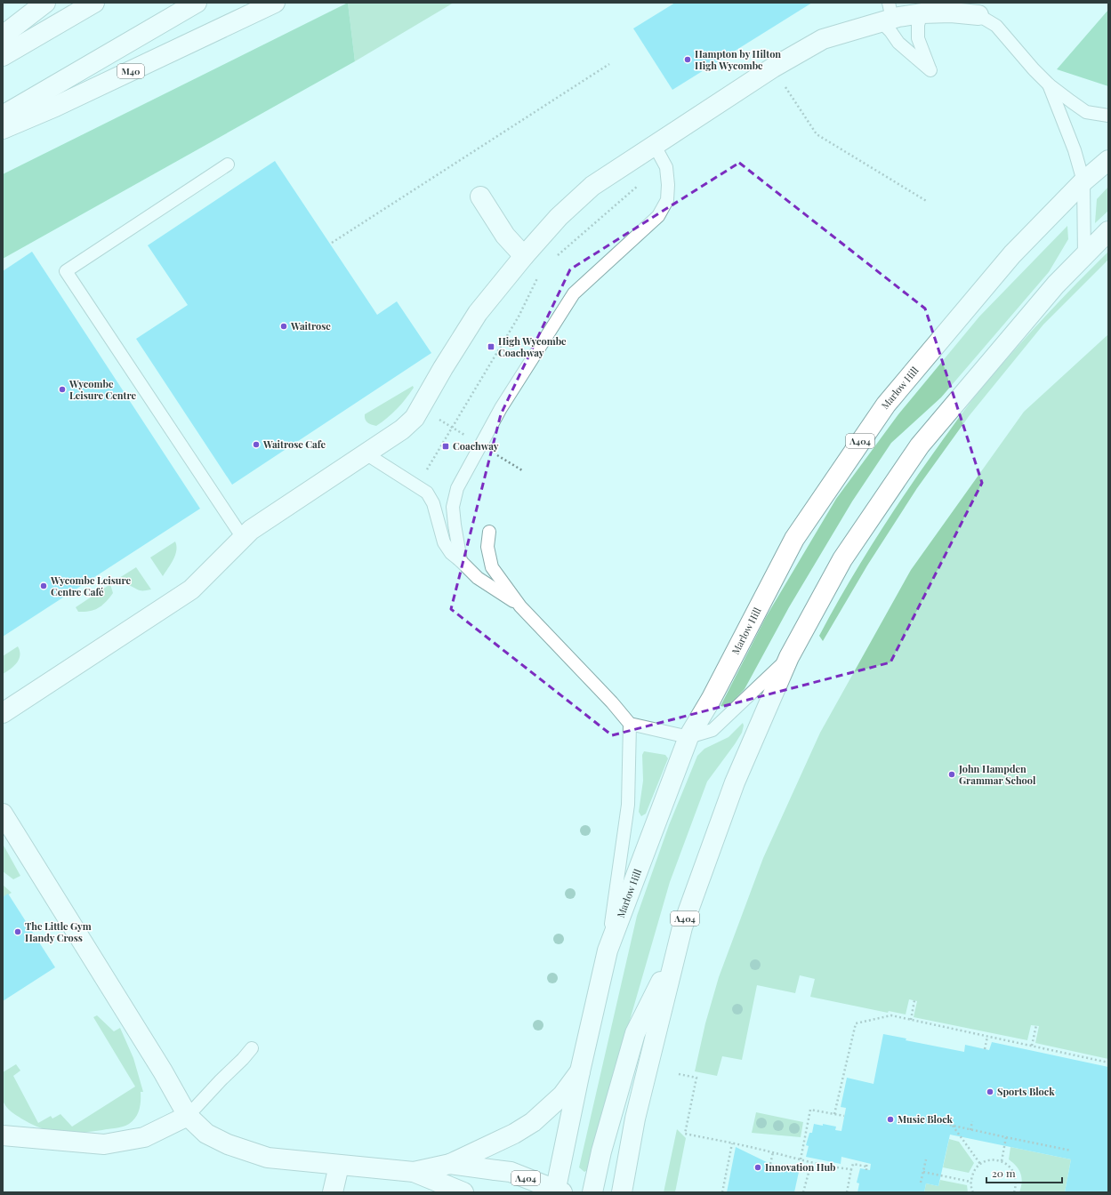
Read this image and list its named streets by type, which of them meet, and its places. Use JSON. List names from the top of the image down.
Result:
{
  "streets": {
    "main road": ["M40", "Marlow Hill", "A404"]
  },
  "crossings": [
    ["Marlow Hill", "A404"]
  ],
  "places": {
    "other": [
      "Hampton by Hilton High Wycombe",
      "Waitrose",
      "Wycombe Leisure Centre",
      "Waitrose Cafe",
      "Wycombe Leisure Centre Café",
      "John Hampden Grammar School",
      "The Little Gym Handy Cross",
      "Sports Block",
      "Music Block",
      "Innovation Hub"
    ],
    "transit": ["High Wycombe Coachway", "Coachway"]
  },
  "scale_bar": "20 m"
}
